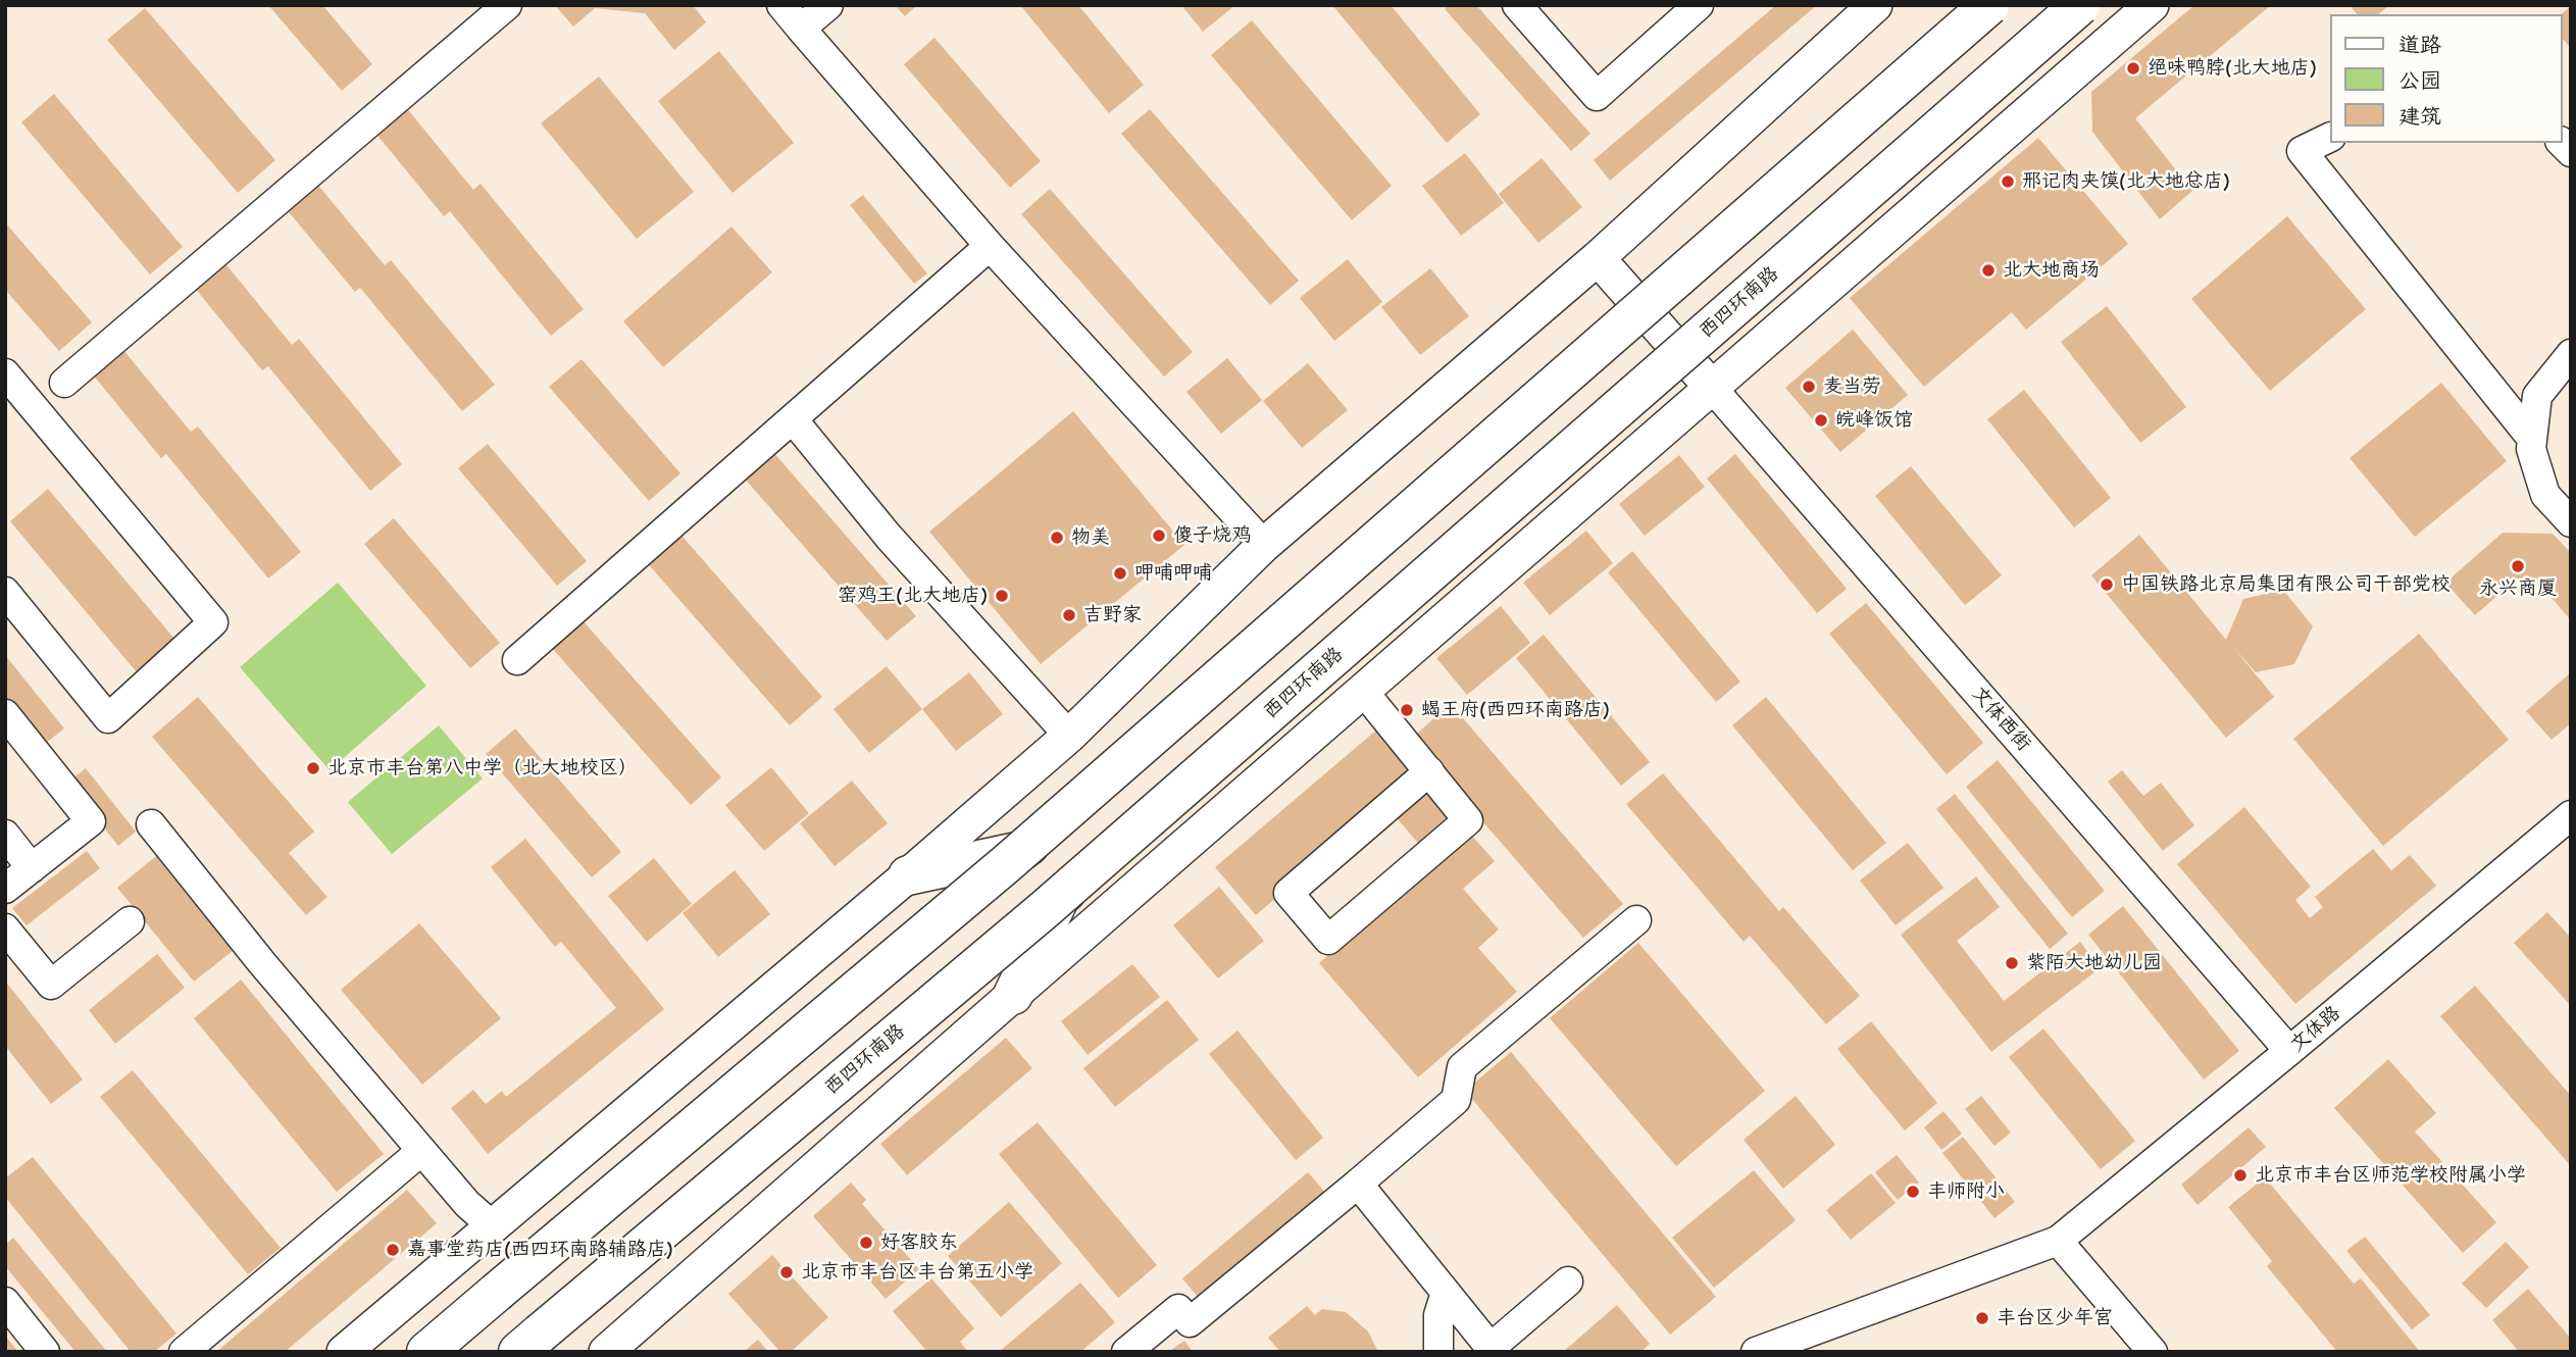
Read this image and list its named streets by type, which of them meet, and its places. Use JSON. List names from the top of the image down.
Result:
{
  "streets": {
    "main road": ["西四环南路"],
    "street": ["文体西街", "文体路"]
  },
  "crossings": [
    ["西四环南路", "文体西街"],
    ["文体西街", "文体路"]
  ],
  "places": [
    "绝味鸭脖(北大地店)",
    "邢记肉夹馍(北大地总店)",
    "北大地商场",
    "麦当劳",
    "皖峰饭馆",
    "傻子烧鸡",
    "物美",
    "永兴商厦",
    "呷哺呷哺",
    "中国铁路北京局集团有限公司干部党校",
    "窑鸡王(北大地店)",
    "吉野家",
    "蝎王府(西四环南路店)",
    "北京市丰台第八中学（北大地校区）",
    "紫陌大地幼儿园",
    "北京市丰台区师范学校附属小学",
    "丰师附小",
    "好客胶东",
    "嘉事堂药店(西四环南路辅路店)",
    "北京市丰台区丰台第五小学",
    "丰台区少年宫"
  ],
  "legend": ["道路", "公园", "建筑"]
}
